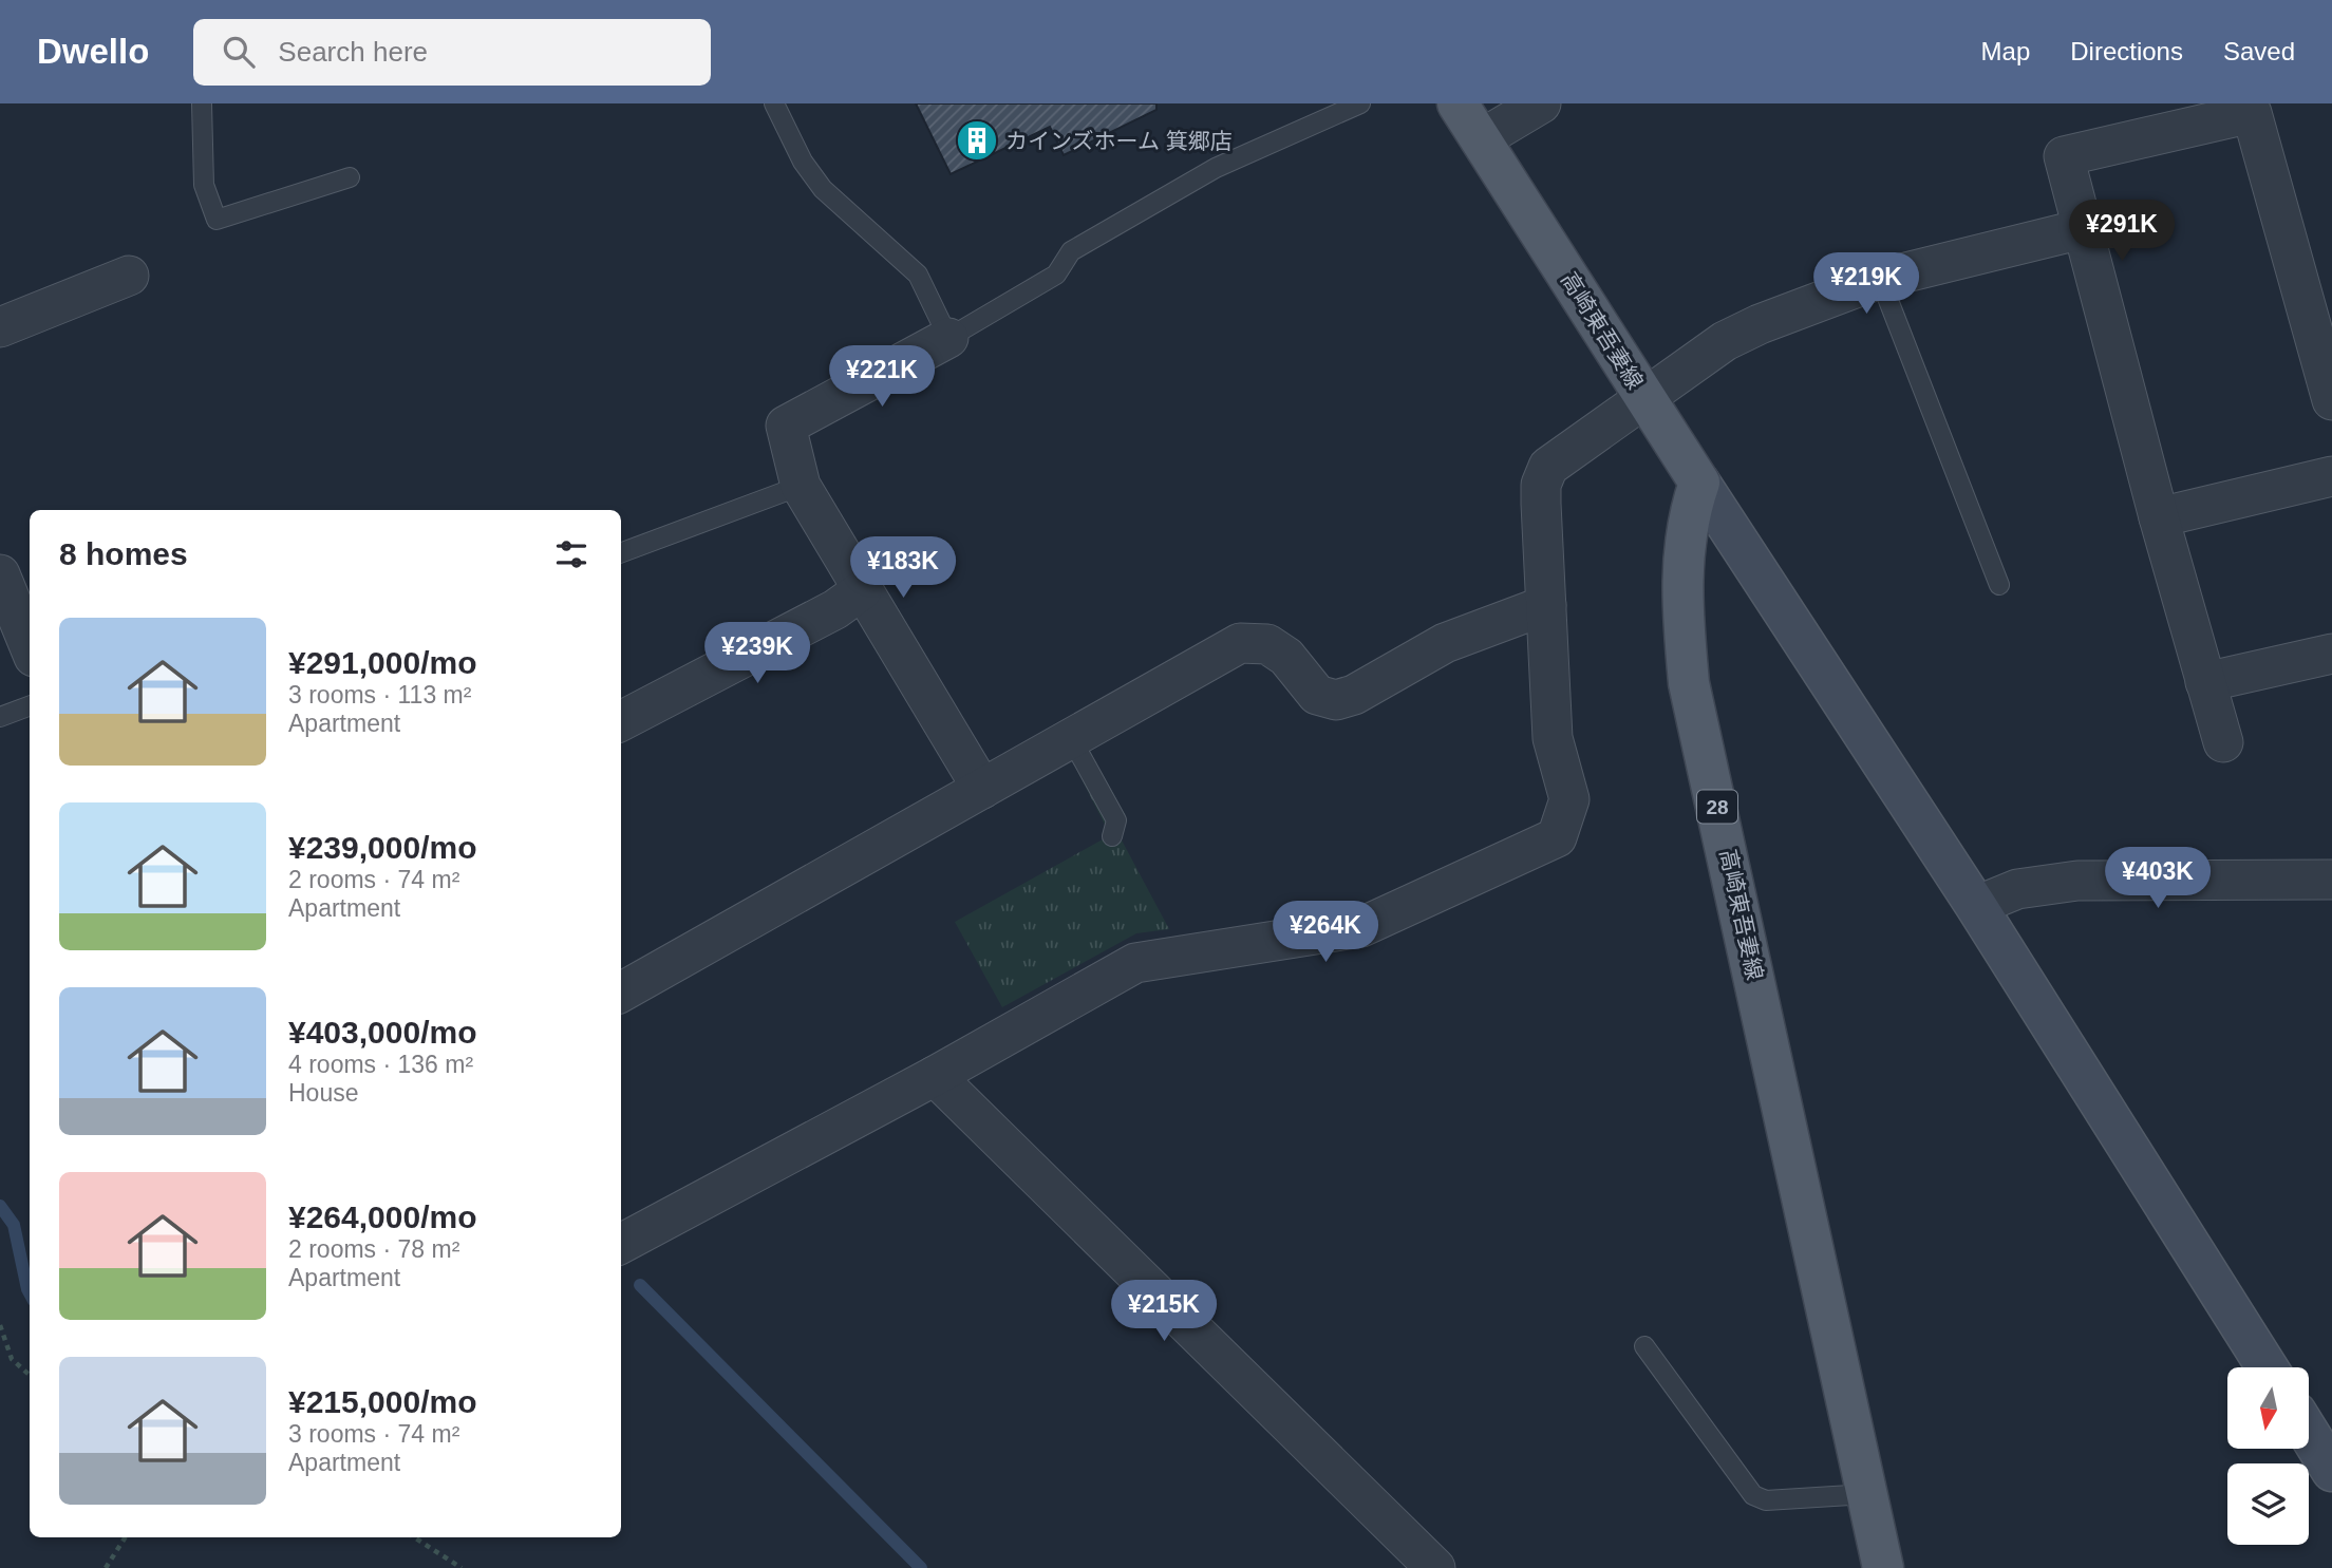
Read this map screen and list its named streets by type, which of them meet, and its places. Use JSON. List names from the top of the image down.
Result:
{
  "streets": {
    "main road": ["高崎東吾妻線", "28"]
  },
  "places": {
    "building": ["カインズホーム 箕郷店"]
  },
  "north": "bottom",
  "page": {
    "header": "Dwello",
    "search": "Search here",
    "nav": ["Map", "Directions", "Saved"],
    "price": [
      "¥291K",
      "¥219K",
      "¥221K",
      "¥183K",
      "¥239K",
      "¥403K",
      "¥264K",
      "¥215K"
    ],
    "heading": "8 homes",
    "list": [
      {
        "name": "¥291,000/mo",
        "note": "3 rooms · 113 m² · Apartment"
      },
      {
        "name": "¥239,000/mo",
        "note": "2 rooms · 74 m² · Apartment"
      },
      {
        "name": "¥403,000/mo",
        "note": "4 rooms · 136 m² · House"
      },
      {
        "name": "¥264,000/mo",
        "note": "2 rooms · 78 m² · Apartment"
      },
      {
        "name": "¥215,000/mo",
        "note": "3 rooms · 74 m² · Apartment"
      }
    ]
  }
}
